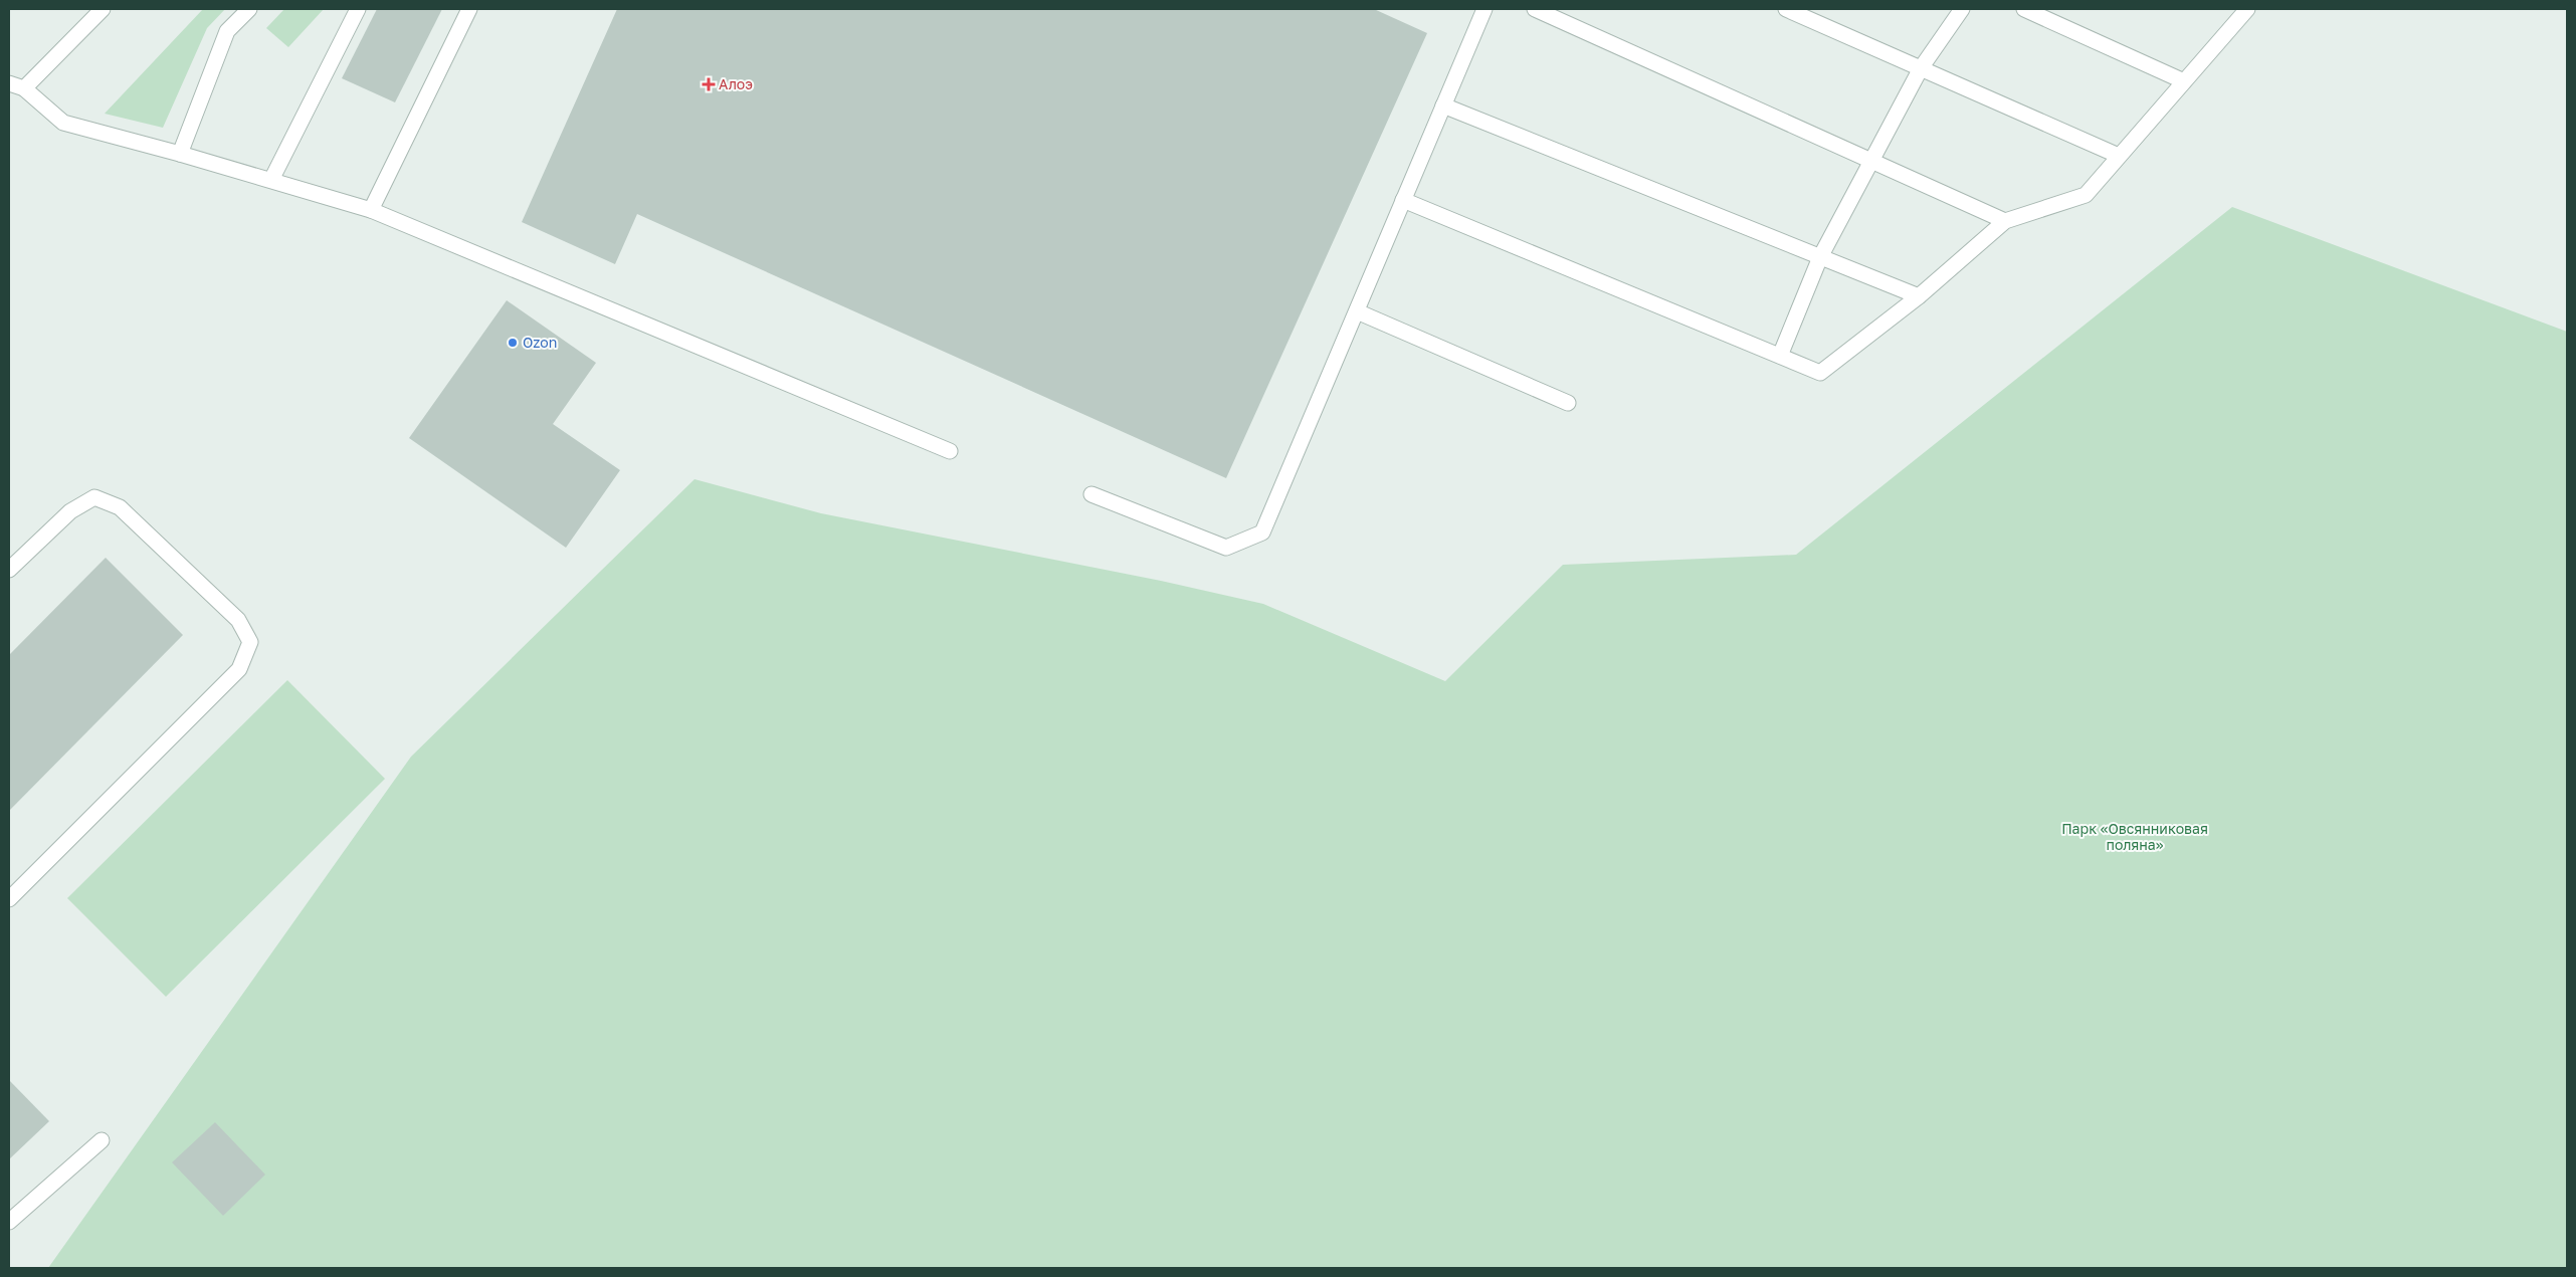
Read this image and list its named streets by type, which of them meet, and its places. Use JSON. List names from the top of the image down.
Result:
{
  "parks": ["Парк «Овсянниковая поляна»"],
  "places": {
    "health": ["Алоэ"],
    "other": ["Ozon"]
  }
}
